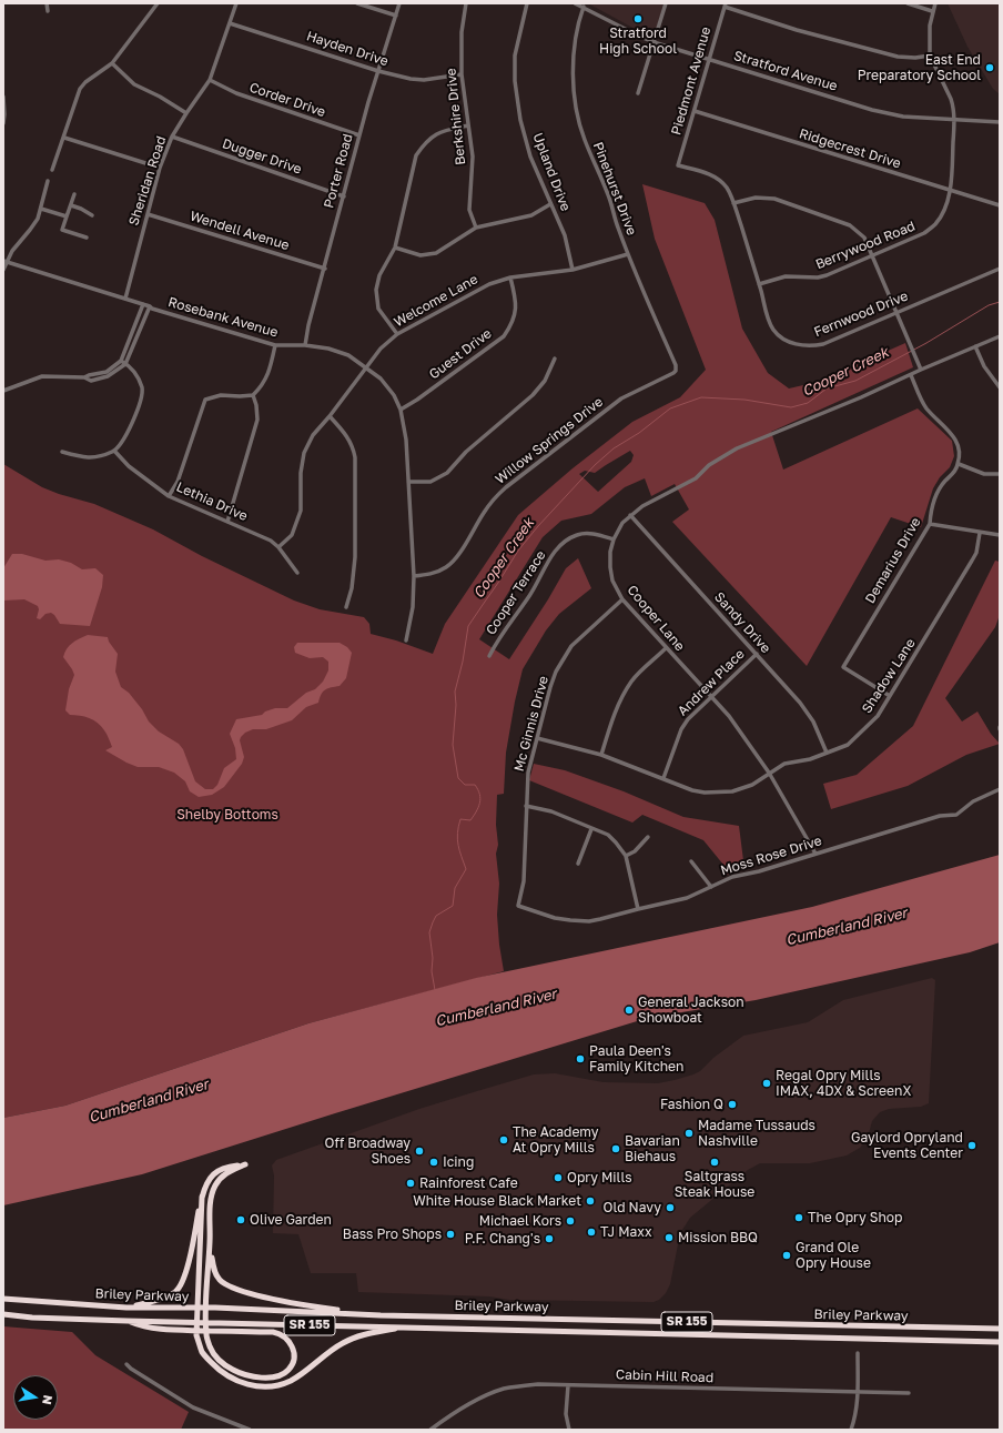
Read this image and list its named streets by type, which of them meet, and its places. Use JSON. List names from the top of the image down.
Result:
{
  "streets": {
    "highway": ["Briley Parkway", "SR 155"],
    "street": [
      "Hayden Drive",
      "Stratford Avenue",
      "Piedmont Avenue",
      "Corder Drive",
      "Berkshire Drive",
      "Ridgecrest Drive",
      "Dugger Drive",
      "Porter Road",
      "Upland Drive",
      "Sheridan Road",
      "Pinehurst Drive",
      "Wendell Avenue",
      "Berrywood Road",
      "Welcome Lane",
      "Fernwood Drive",
      "Rosebank Avenue",
      "Guest Drive",
      "Willow Springs Drive",
      "Lethia Drive",
      "Demarius Drive",
      "Cooper Terrace",
      "Cooper Lane",
      "Sandy Drive",
      "Shadow Lane",
      "Andrew Place",
      "Mc Ginnis Drive",
      "Moss Rose Drive",
      "Cabin Hill Road"
    ]
  },
  "crossings": [
    ["Hayden Drive", "Berkshire Drive"],
    ["Hayden Drive", "Porter Road"],
    ["Hayden Drive", "Sheridan Road"],
    ["Stratford Avenue", "Piedmont Avenue"],
    ["Stratford Avenue", "Pinehurst Drive"],
    ["Stratford Avenue", "Berrywood Road"],
    ["Piedmont Avenue", "Ridgecrest Drive"],
    ["Piedmont Avenue", "Fernwood Drive"],
    ["Corder Drive", "Porter Road"],
    ["Corder Drive", "Sheridan Road"],
    ["Ridgecrest Drive", "Berrywood Road"],
    ["Dugger Drive", "Porter Road"],
    ["Dugger Drive", "Sheridan Road"],
    ["Porter Road", "Wendell Avenue"],
    ["Porter Road", "Rosebank Avenue"],
    ["Upland Drive", "Welcome Lane"],
    ["Sheridan Road", "Wendell Avenue"],
    ["Sheridan Road", "Rosebank Avenue"],
    ["Pinehurst Drive", "Welcome Lane"],
    ["Pinehurst Drive", "Willow Springs Drive"],
    ["Berrywood Road", "Fernwood Drive"],
    ["Welcome Lane", "Rosebank Avenue"],
    ["Welcome Lane", "Guest Drive"],
    ["Welcome Lane", "Lethia Drive"],
    ["Rosebank Avenue", "Guest Drive"],
    ["Rosebank Avenue", "Willow Springs Drive"],
    ["Demarius Drive", "Shadow Lane"],
    ["Cooper Terrace", "Cooper Lane"],
    ["Cooper Lane", "Sandy Drive"],
    ["Cooper Lane", "Shadow Lane"],
    ["Cooper Lane", "Andrew Place"],
    ["Cooper Lane", "Mc Ginnis Drive"],
    ["Cooper Lane", "Moss Rose Drive"],
    ["Sandy Drive", "Shadow Lane"],
    ["Sandy Drive", "Andrew Place"],
    ["Shadow Lane", "Andrew Place"],
    ["Shadow Lane", "Mc Ginnis Drive"],
    ["Mc Ginnis Drive", "Moss Rose Drive"]
  ],
  "water": ["Cooper Creek", "Cumberland River"],
  "parks": ["Shelby Bottoms"],
  "places": [
    "Stratford High School",
    "East End Preparatory School",
    "General Jackson Showboat",
    "Paula Deen's Family Kitchen",
    "Regal Opry Mills IMAX, 4DX & ScreenX",
    "Fashion Q",
    "Madame Tussauds Nashville",
    "The Academy At Opry Mills",
    "Gaylord Opryland Events Center",
    "Bavarian Biehaus",
    "Off Broadway Shoes",
    "Icing",
    "Saltgrass Steak House",
    "Opry Mills",
    "Rainforest Cafe",
    "White House Black Market",
    "Old Navy",
    "The Opry Shop",
    "Olive Garden",
    "Michael Kors",
    "TJ Maxx",
    "Bass Pro Shops",
    "Mission BBQ",
    "P.F. Chang's",
    "Grand Ole Opry House"
  ],
  "north": "right"
}
